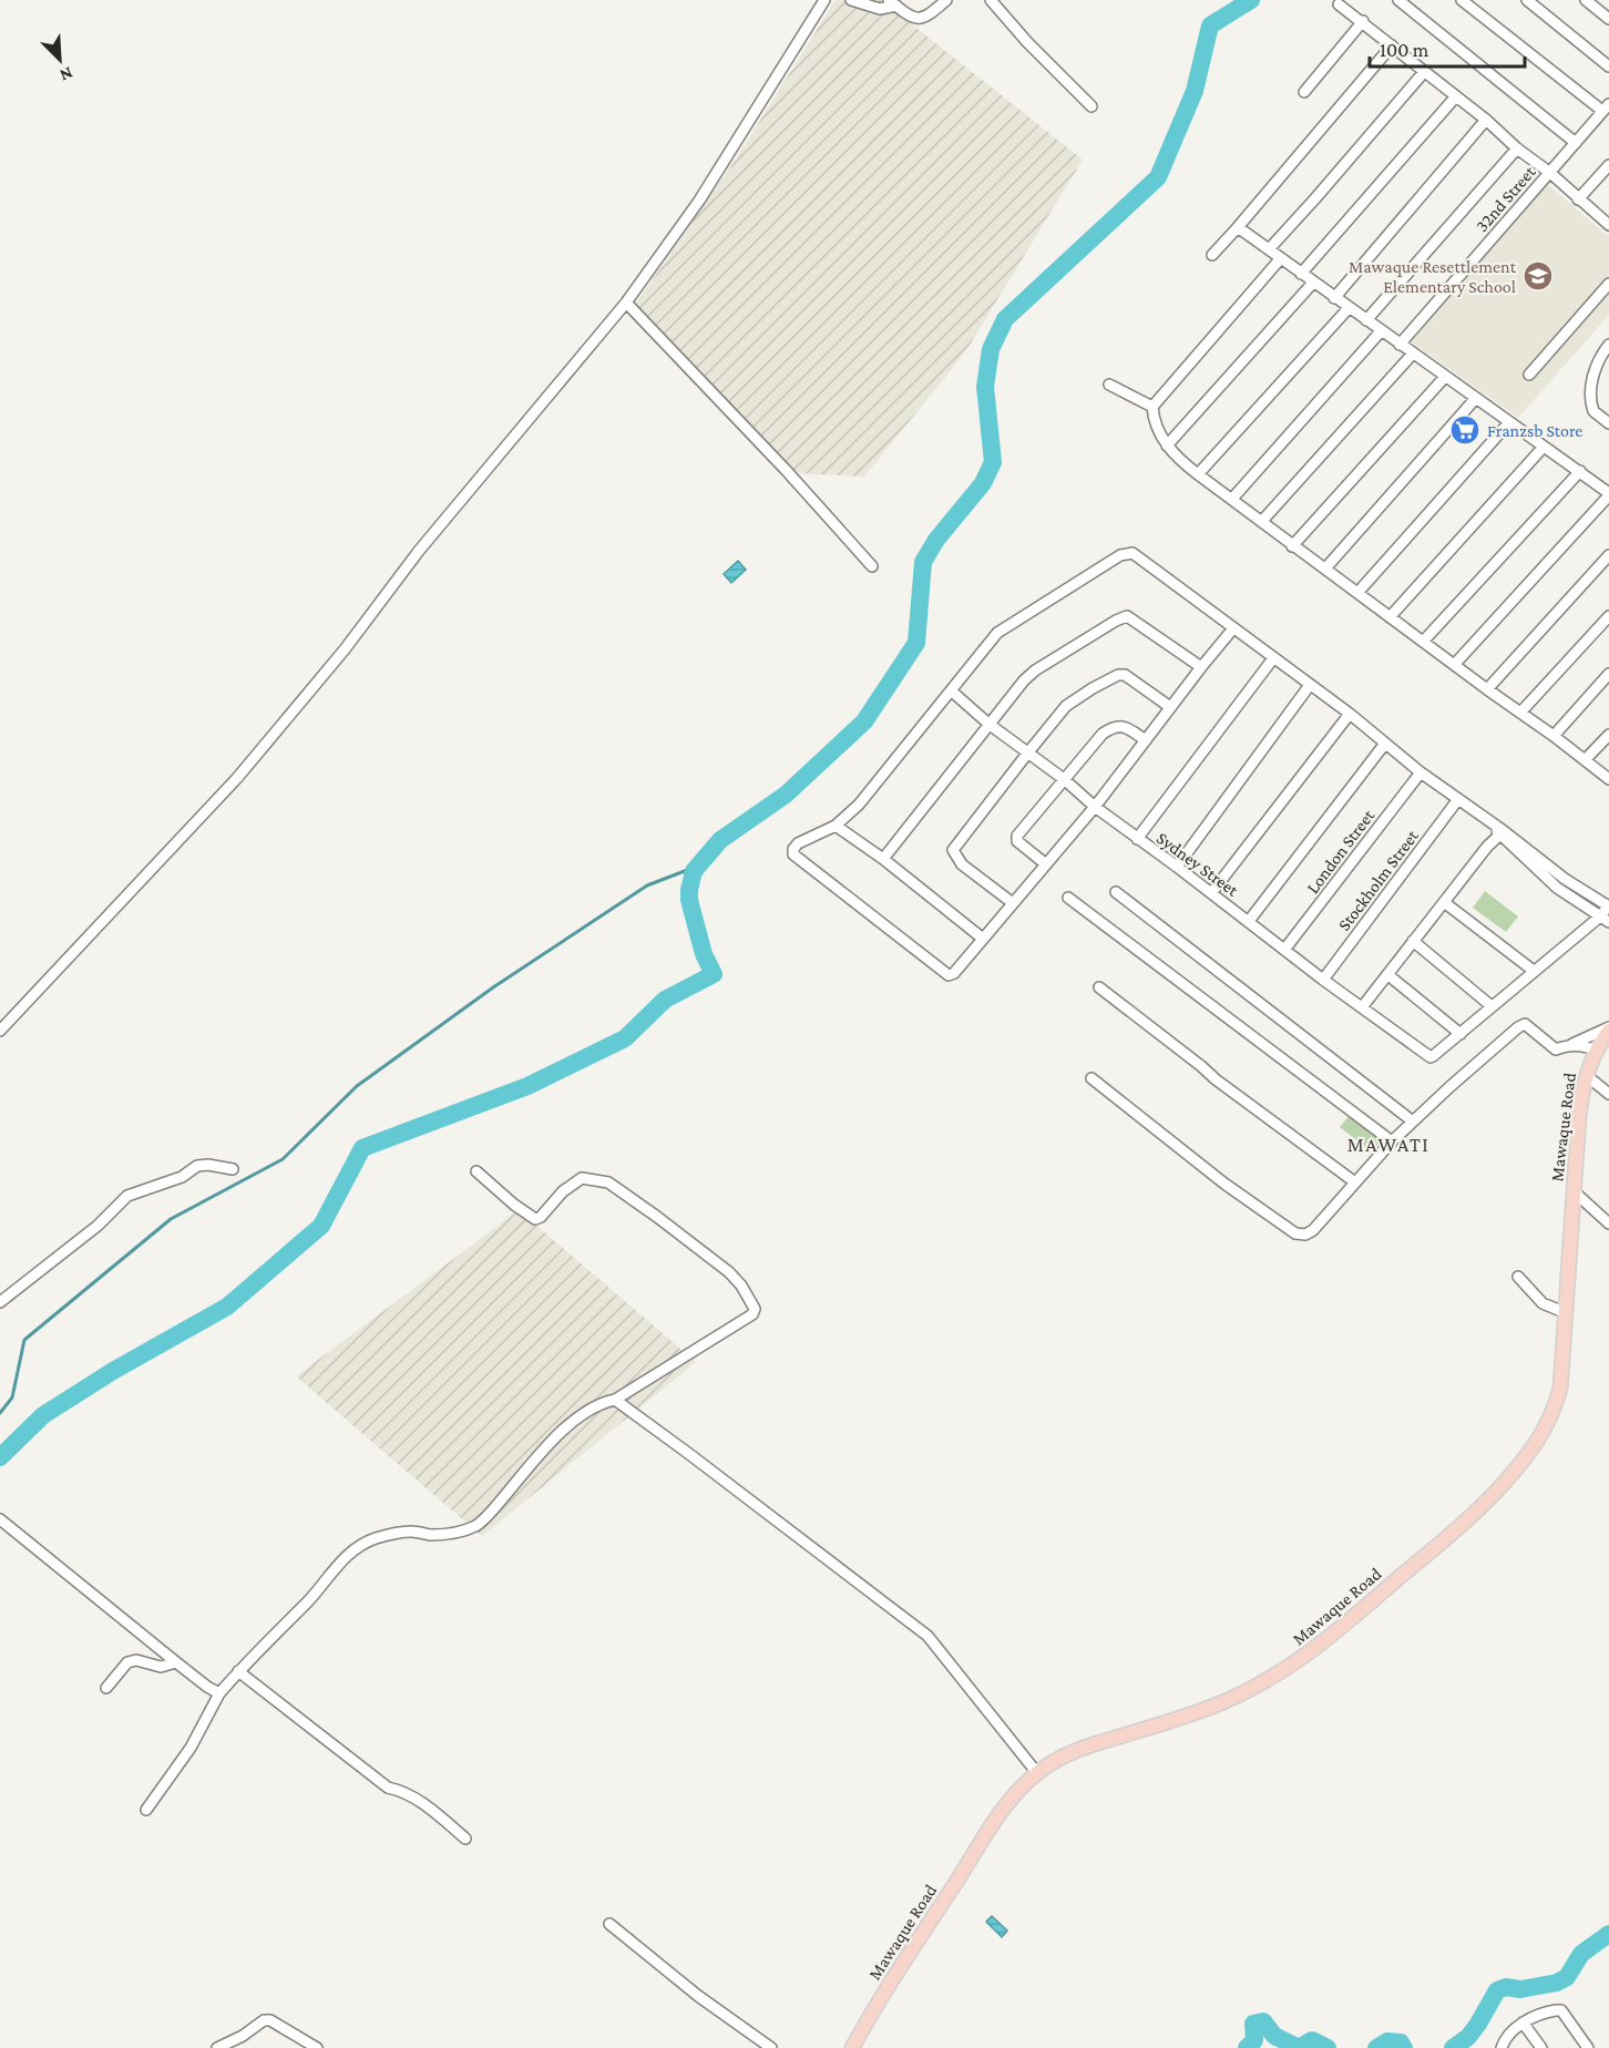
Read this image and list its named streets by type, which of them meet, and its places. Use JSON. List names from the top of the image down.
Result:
{
  "streets": {
    "main road": ["Mawaque Road"],
    "street": [
      "32nd Street",
      "London Street",
      "Sydney Street",
      "Stockholm Street"
    ]
  },
  "crossings": [
    ["London Street", "Sydney Street"],
    ["Sydney Street", "Stockholm Street"]
  ],
  "districts": ["MAWATI"],
  "places": {
    "school or university": ["Mawaque Resettlement Elementary School"],
    "supermarket": ["Franzsb Store"]
  },
  "scale_bar": "100 m",
  "north": "bottom right"
}
